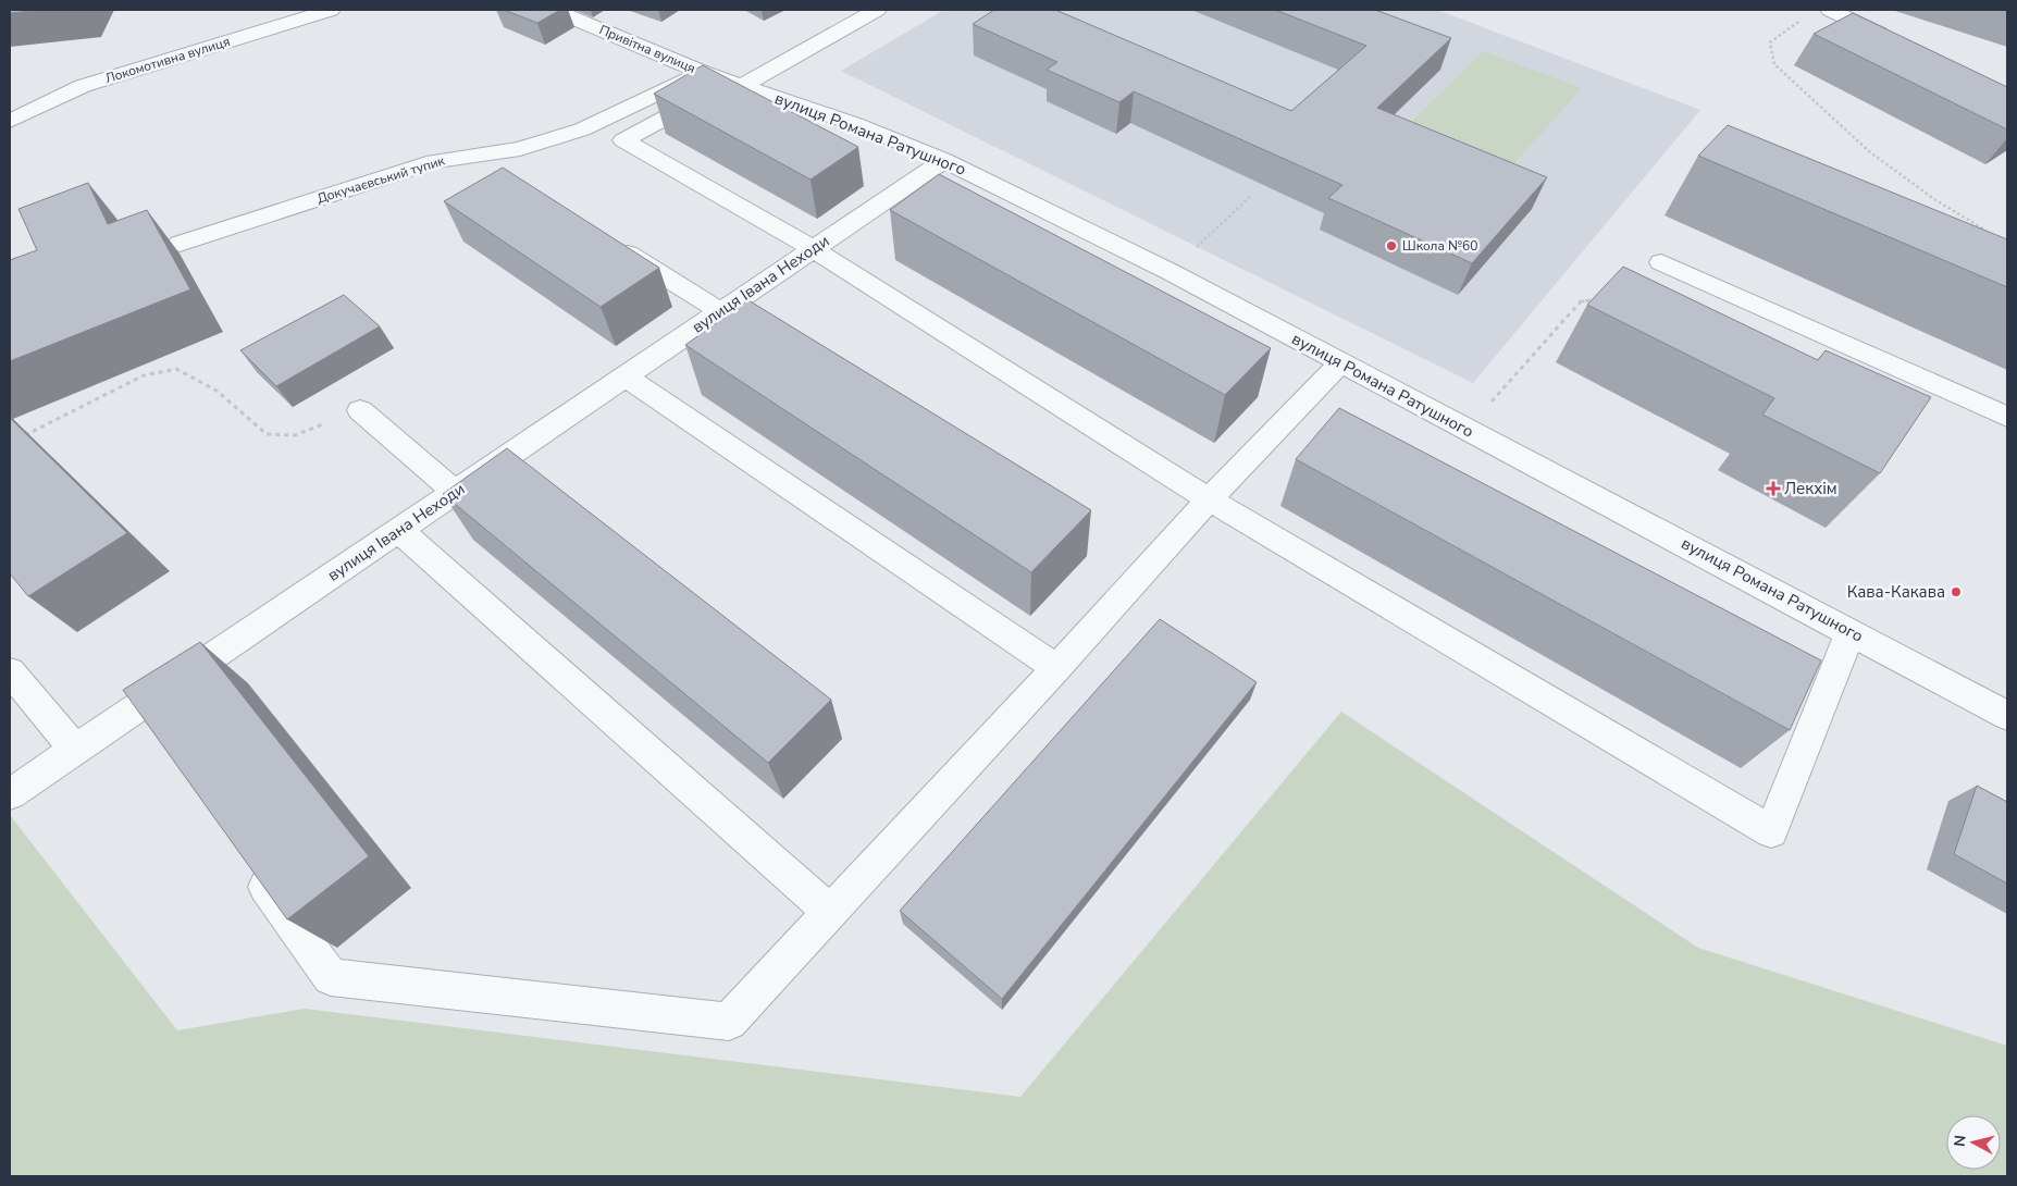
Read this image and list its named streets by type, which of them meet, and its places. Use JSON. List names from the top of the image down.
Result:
{
  "streets": {
    "street": [
      "Привітна вулиця",
      "Локомотивна вулиця",
      "вулиця Романа Ратушного",
      "Докучаєвський тупик",
      "вулиця Івана Неходи"
    ]
  },
  "crossings": [
    ["Привітна вулиця", "вулиця Романа Ратушного"],
    ["Привітна вулиця", "Докучаєвський тупик"],
    ["вулиця Романа Ратушного", "вулиця Івана Неходи"]
  ],
  "places": {
    "other": ["Школа №60", "Кава-Какава"],
    "health": ["Лекхім"]
  },
  "north": "left"
}
